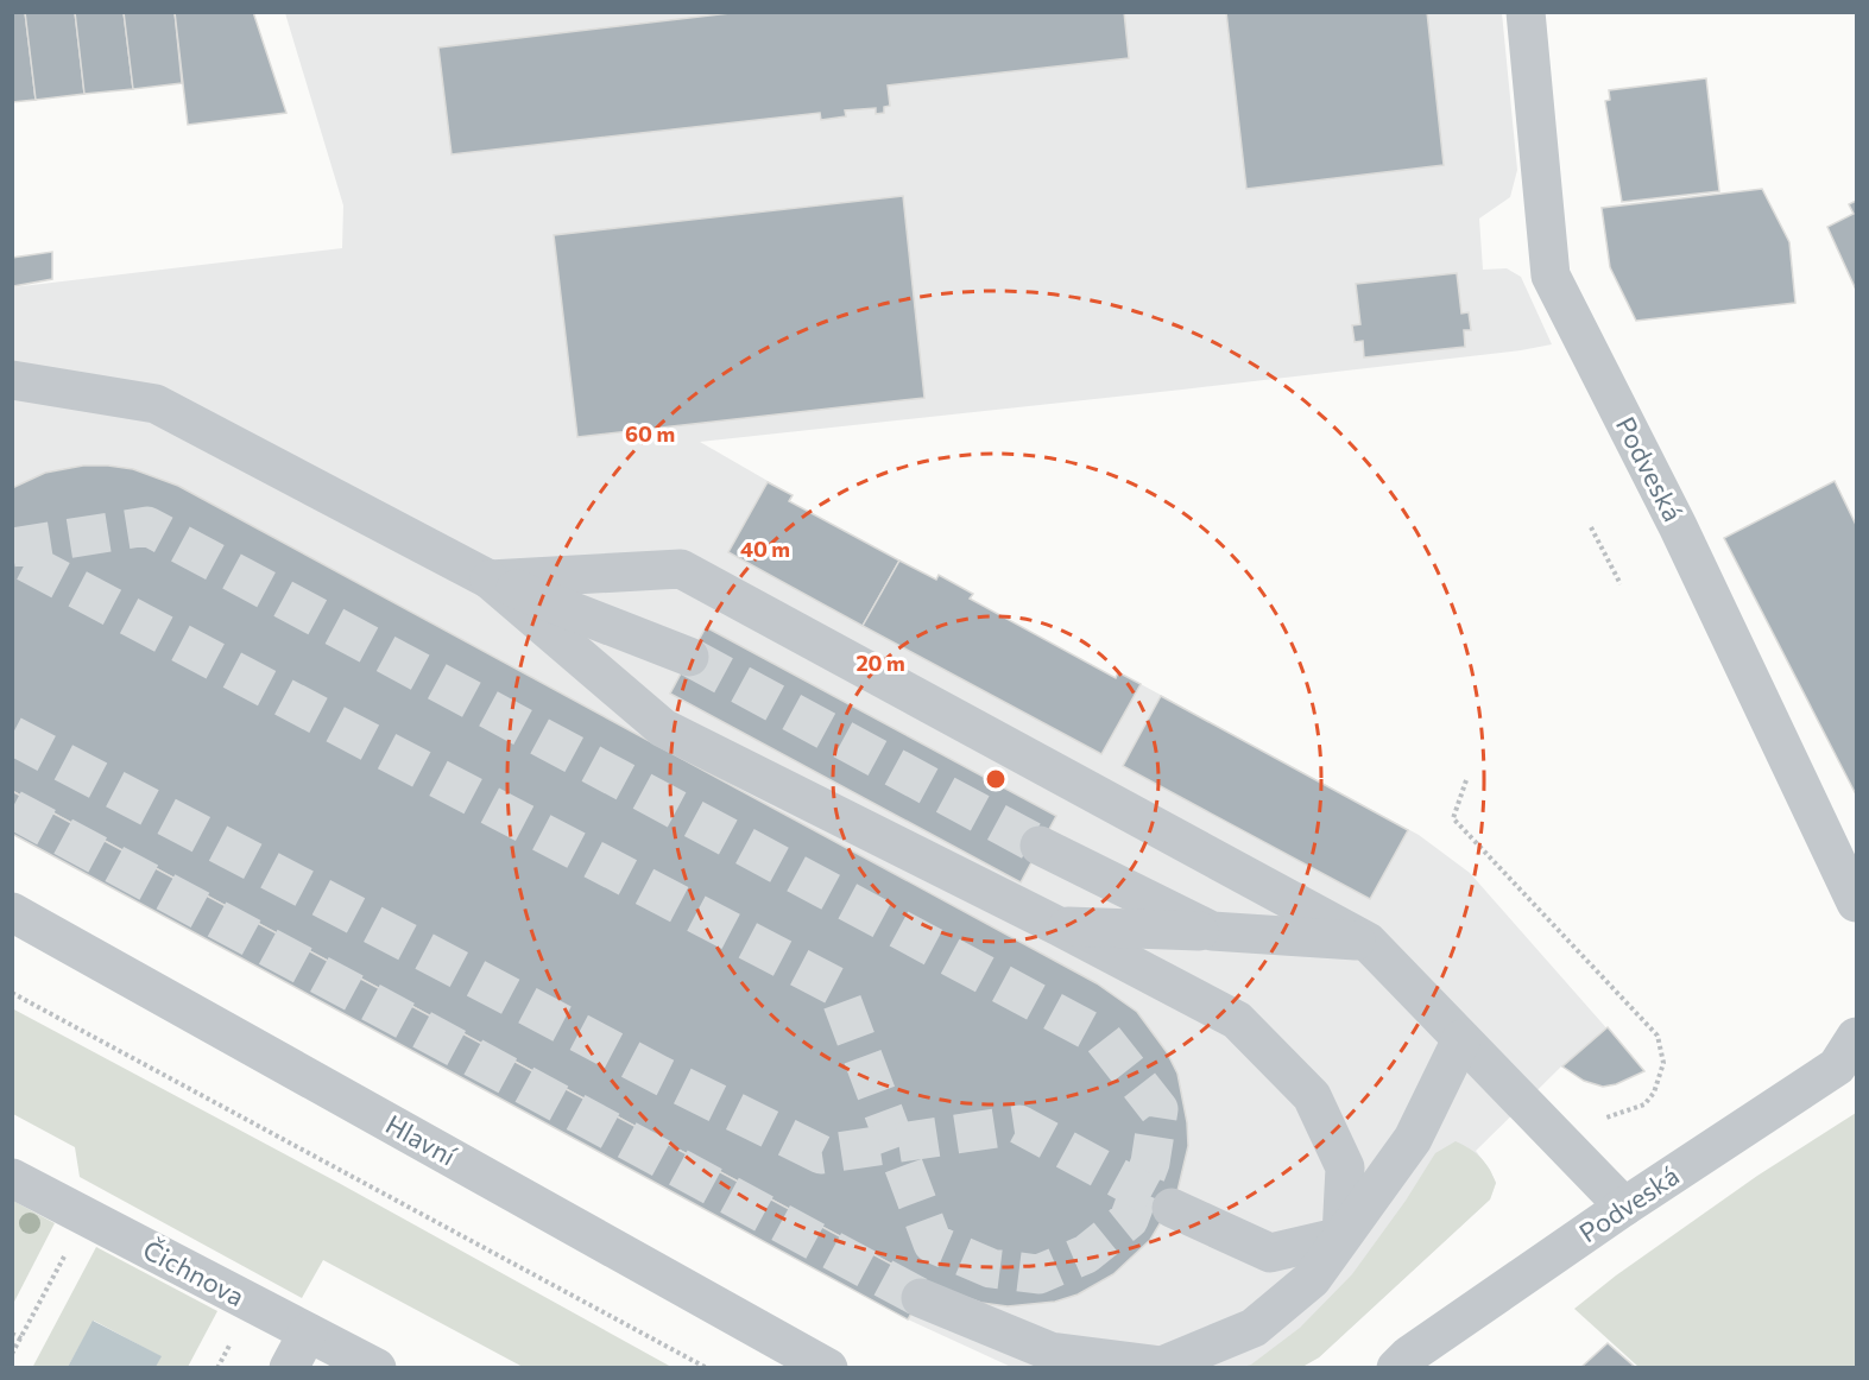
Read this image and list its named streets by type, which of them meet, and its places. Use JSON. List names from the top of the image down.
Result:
{
  "streets": {
    "street": ["Podveská", "Hlavní", "Čichnova"]
  },
  "rings": ["60 m", "40 m", "20 m"]
}
